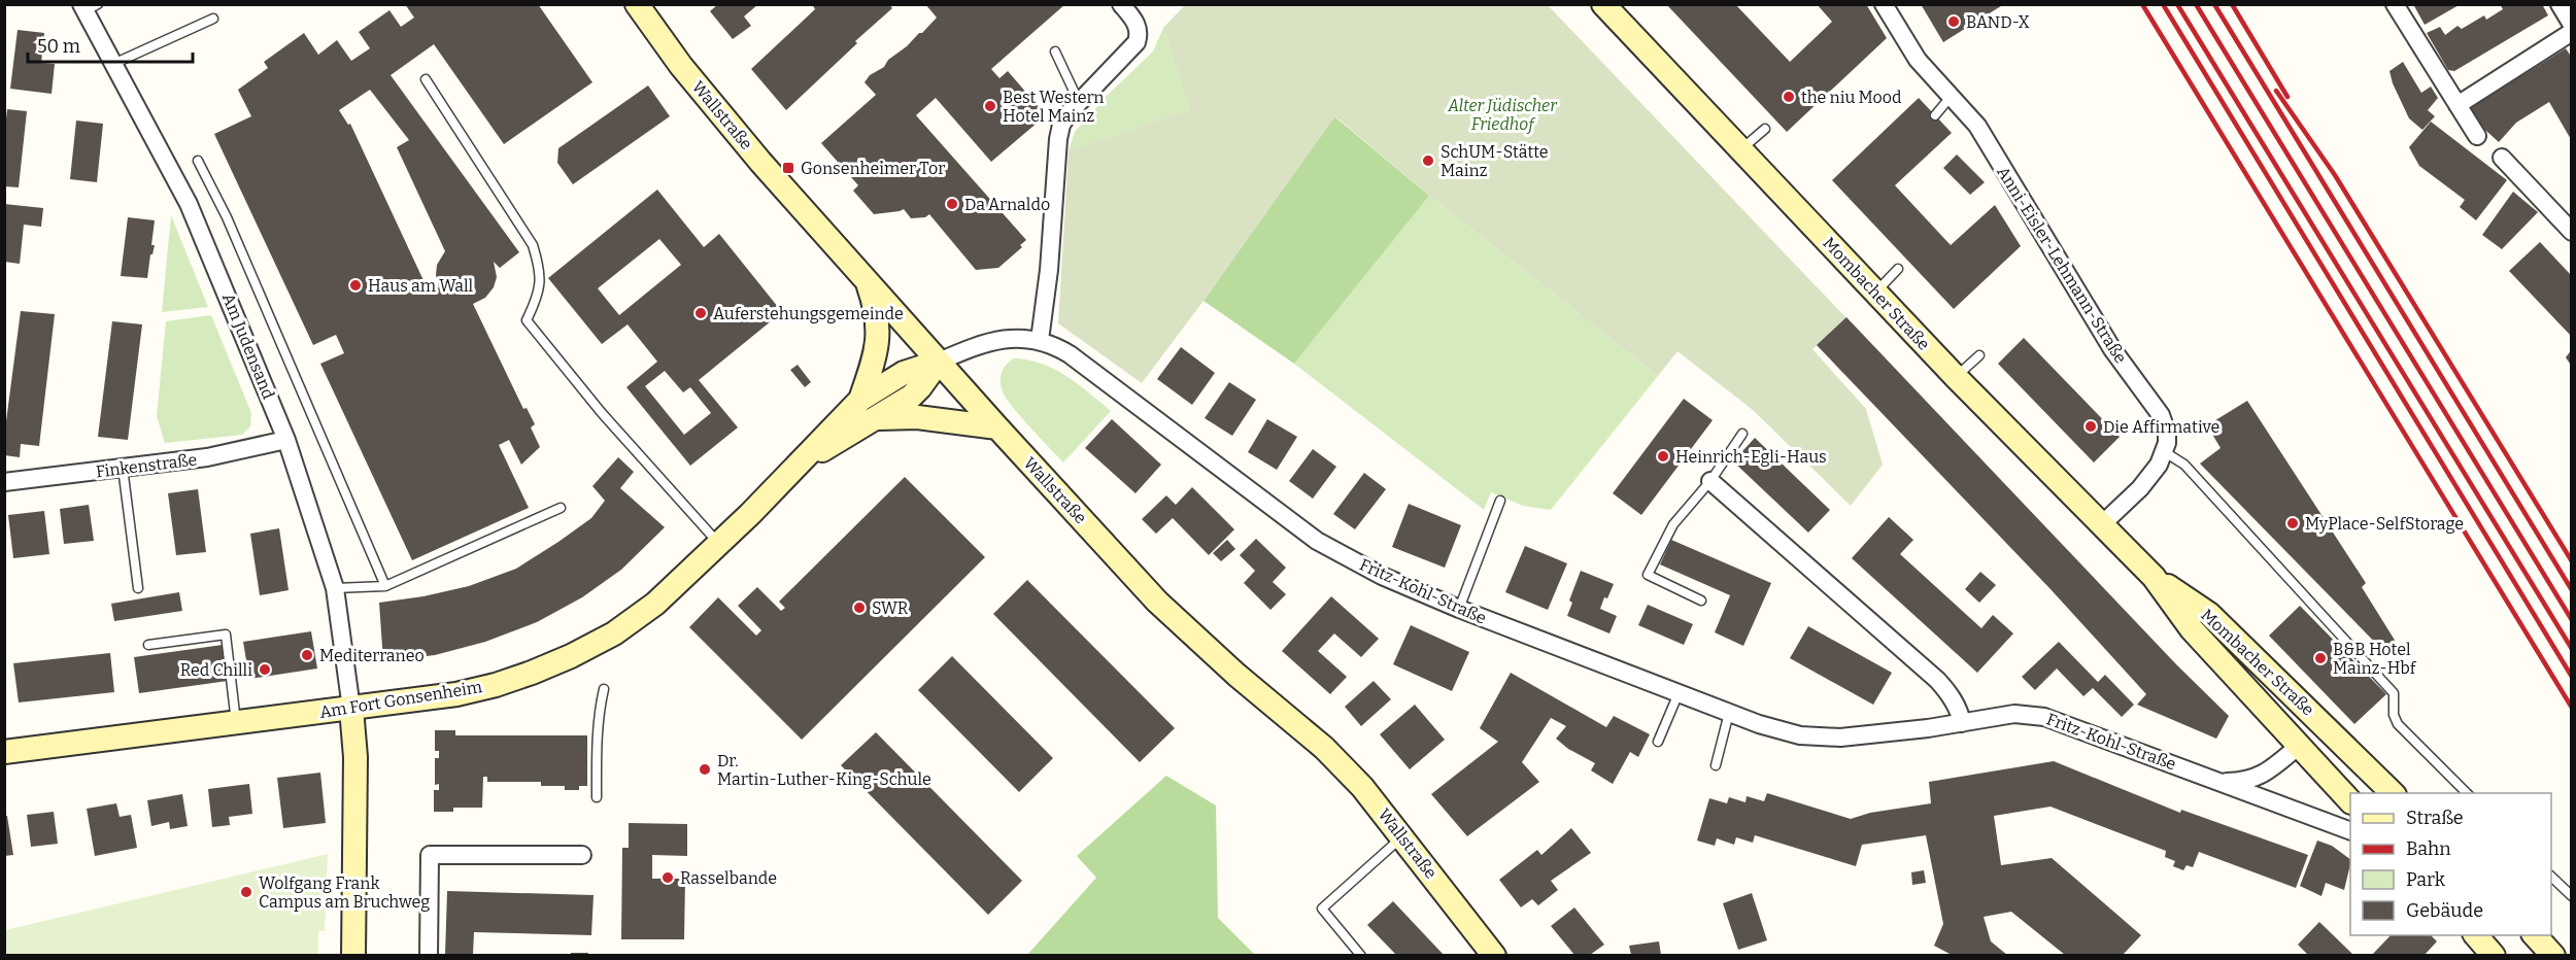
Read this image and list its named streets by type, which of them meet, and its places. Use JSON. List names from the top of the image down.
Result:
{
  "streets": {
    "street": [
      "Wallstraße",
      "Anni-Eisler-Lehmann-Straße",
      "Mombacher Straße",
      "Am Judensand",
      "Finkenstraße",
      "Fritz-Kohl-Straße",
      "Am Fort Gonsenheim"
    ]
  },
  "crossings": [
    ["Wallstraße", "Fritz-Kohl-Straße"],
    ["Wallstraße", "Am Fort Gonsenheim"],
    ["Mombacher Straße", "Fritz-Kohl-Straße"],
    ["Am Judensand", "Finkenstraße"],
    ["Am Judensand", "Am Fort Gonsenheim"],
    ["Fritz-Kohl-Straße", "Am Fort Gonsenheim"]
  ],
  "parks": ["Alter Jüdischer Friedhof"],
  "places": {
    "other": [
      "BAND-X",
      "the niu Mood",
      "Best Western Hotel Mainz",
      "SchUM-Stätte Mainz",
      "Da Arnaldo",
      "Haus am Wall",
      "Auferstehungsgemeinde",
      "Die Affirmative",
      "Heinrich-Egli-Haus",
      "MyPlace-SelfStorage",
      "SWR",
      "Mediterraneo",
      "B&B Hotel Mainz-Hbf",
      "Red Chilli",
      "Dr. Martin-Luther-King-Schule",
      "Rasselbande",
      "Wolfgang Frank Campus am Bruchweg"
    ],
    "transit": ["Gonsenheimer Tor"]
  },
  "legend": [
    "Straße",
    "Bahn",
    "Park",
    "Gebäude"
  ],
  "scale_bar": "50 m"
}
